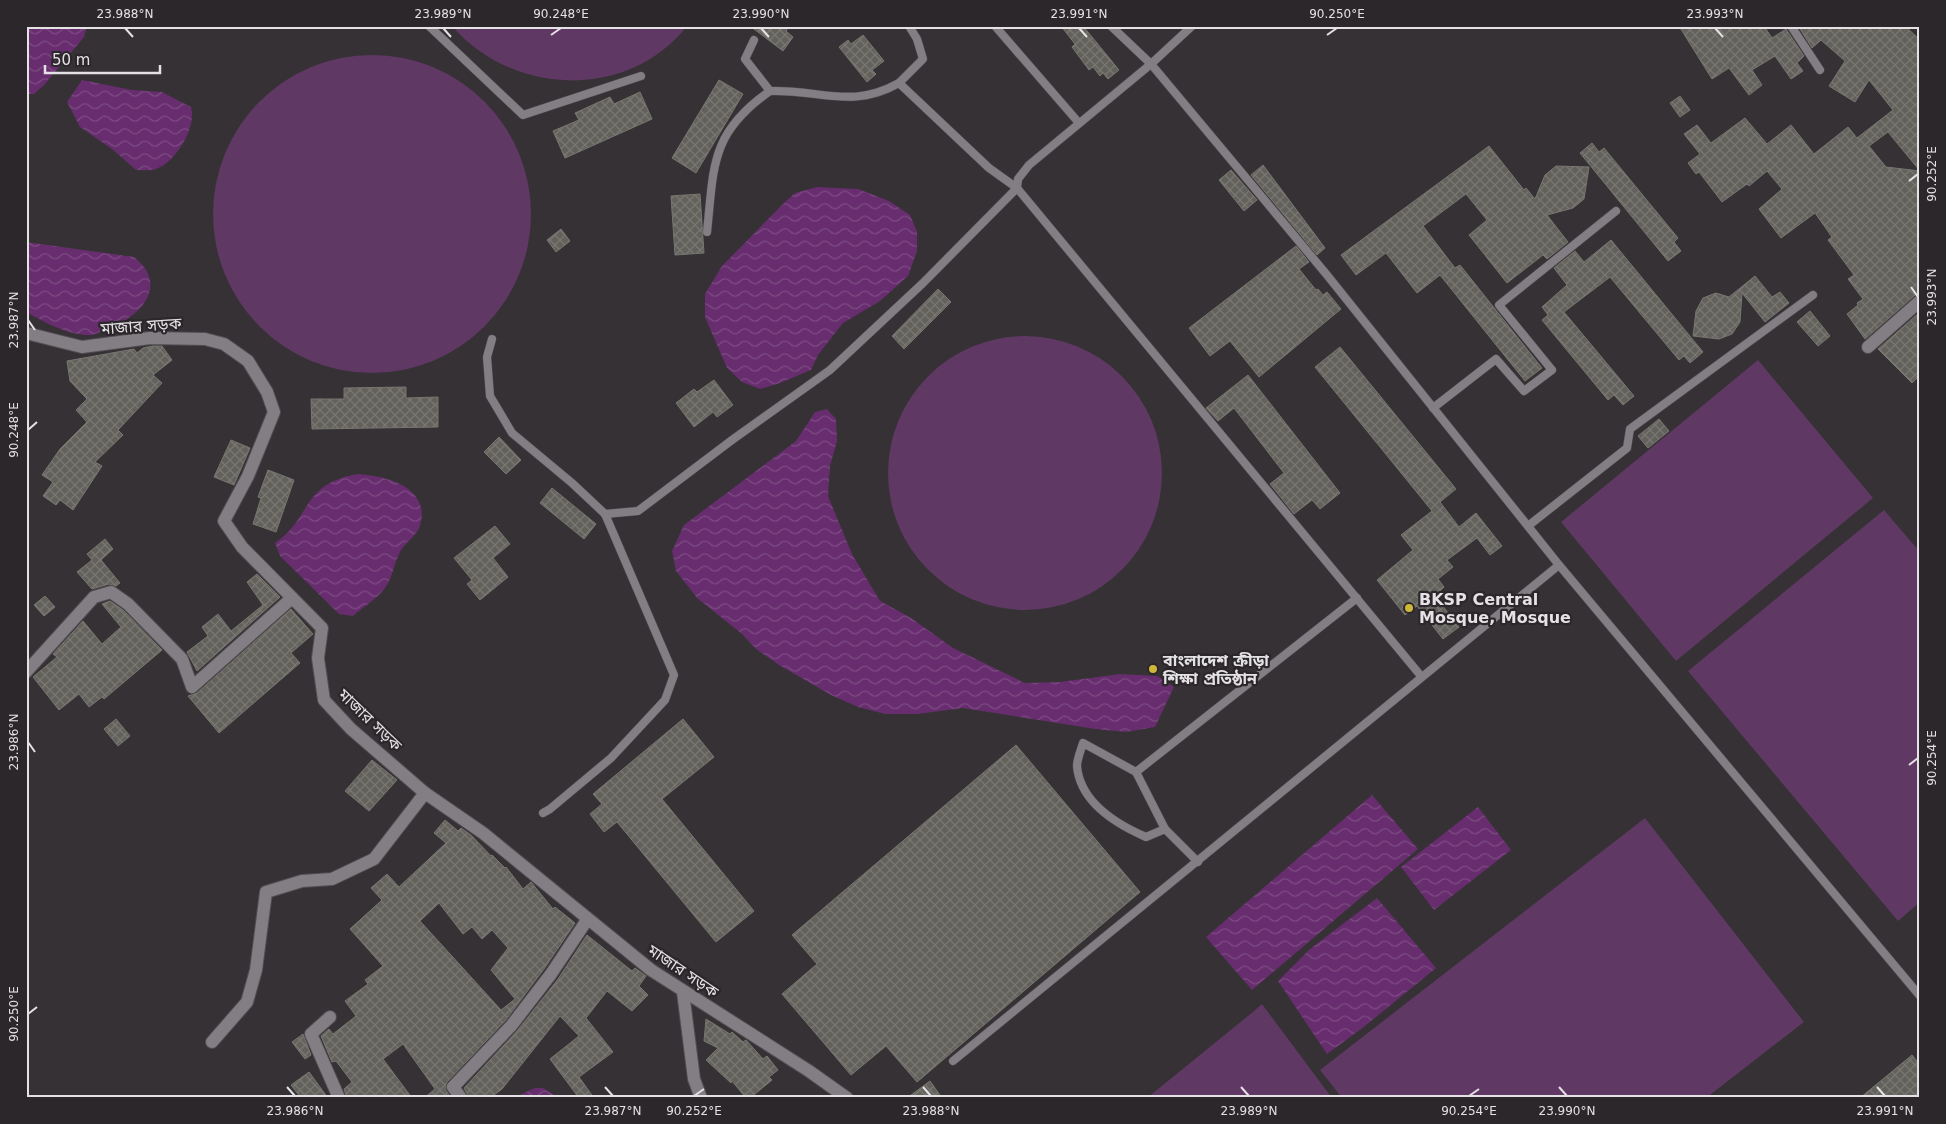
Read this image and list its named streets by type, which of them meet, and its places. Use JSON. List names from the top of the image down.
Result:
{
  "streets": {
    "street": ["মাজার সড়ক"]
  },
  "places": ["BKSP Central Mosque, Mosque", "বাংলাদেশ ক্রীড়া শিক্ষা প্রতিষ্ঠান"],
  "scale_bar": "50 m",
  "coordinates": [
    "23.988°N",
    "23.989°N",
    "90.248°E",
    "23.990°N",
    "23.991°N",
    "90.250°E",
    "23.993°N",
    "90.252°E",
    "23.987°N",
    "23.986°N",
    "90.254°E"
  ]
}
